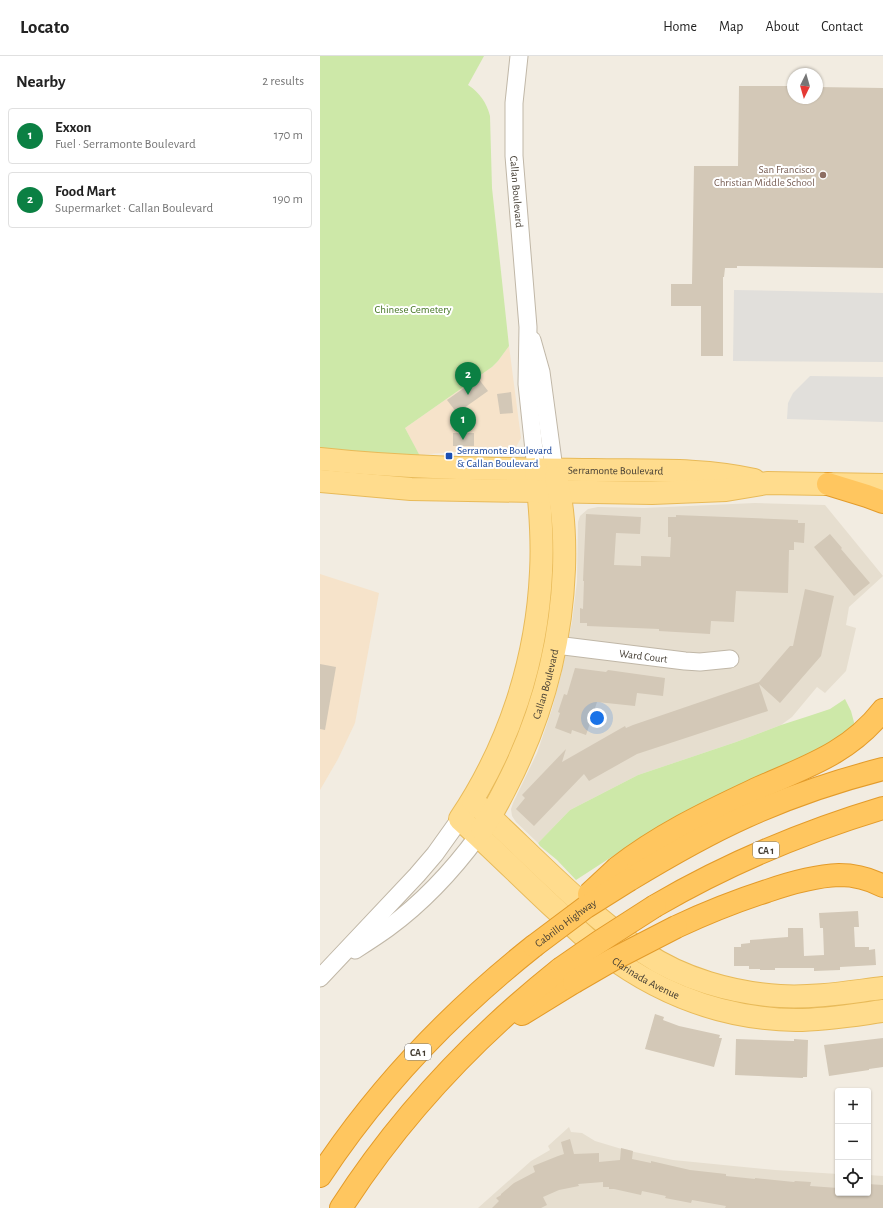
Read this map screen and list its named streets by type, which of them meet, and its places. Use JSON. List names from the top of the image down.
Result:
{
  "streets": {
    "highway": ["CA 1", "Cabrillo Highway"],
    "main road": ["Callan Boulevard", "Serramonte Boulevard", "Clarinada Avenue"],
    "street": ["Ward Court"]
  },
  "crossings": [
    ["Callan Boulevard", "Serramonte Boulevard"],
    ["Callan Boulevard", "Ward Court"],
    ["Callan Boulevard", "Clarinada Avenue"]
  ],
  "parks": ["Chinese Cemetery"],
  "places": {
    "other": ["San Francisco Christian Middle School"],
    "transit": ["Serramonte Boulevard & Callan Boulevard"]
  },
  "north": "bottom",
  "page": {
    "header": "Locato",
    "nav": [
      "Home",
      "Map",
      "About",
      "Contact"
    ],
    "heading": ["Nearby", "2 results"],
    "list": [
      {
        "mark": "1",
        "name": "Exxon",
        "note": "Fuel · Serramonte Boulevard",
        "value": "170 m"
      },
      {
        "mark": "2",
        "name": "Food Mart",
        "note": "Supermarket · Callan Boulevard",
        "value": "190 m"
      }
    ],
    "pins": ["2", "1"],
    "map_buttons": ["+", "−"]
  }
}
